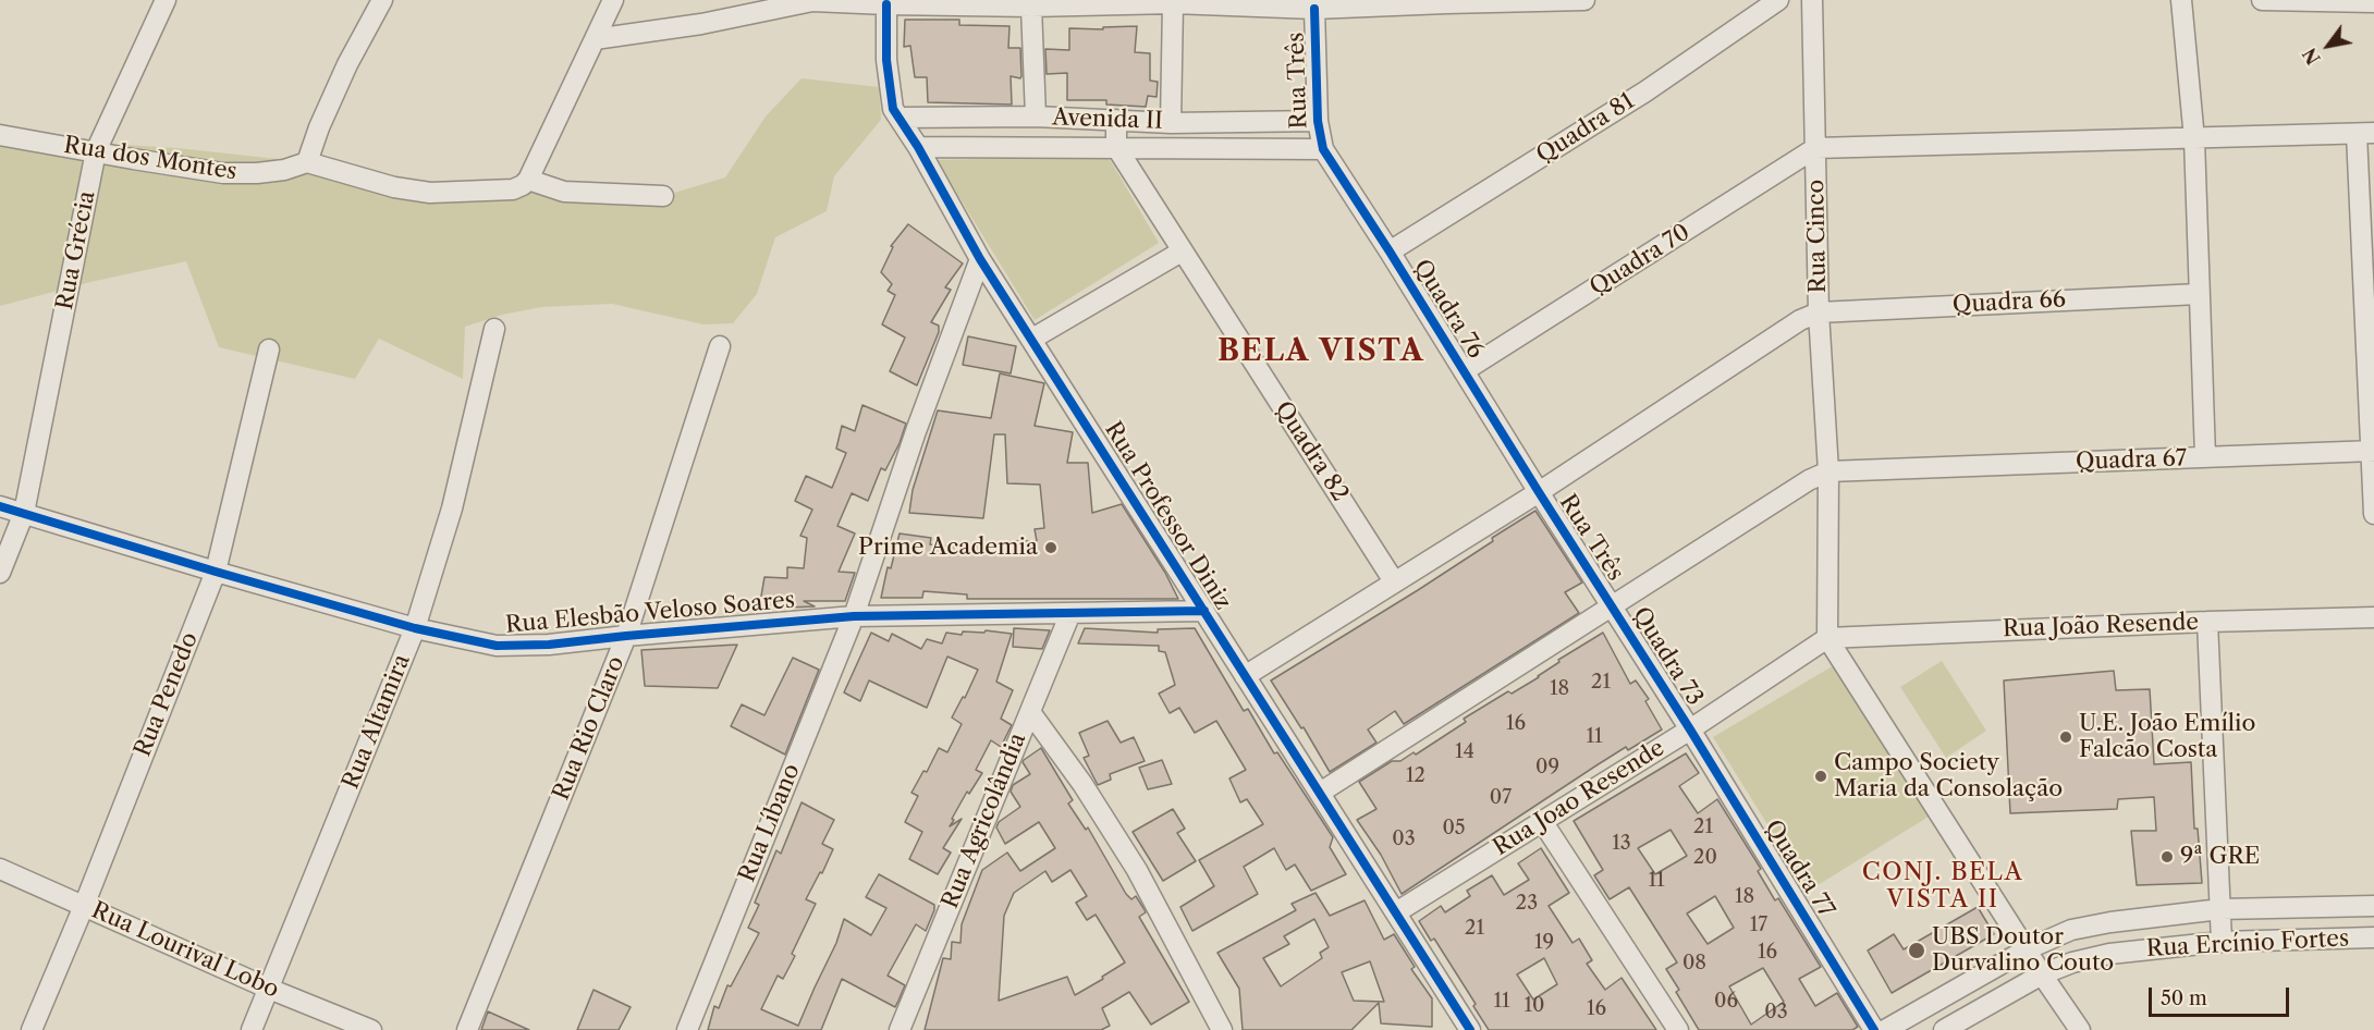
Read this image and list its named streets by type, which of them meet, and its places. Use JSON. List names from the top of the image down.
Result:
{
  "streets": {
    "street": [
      "Rua Três",
      "Avenida II",
      "Quadra 81",
      "Rua dos Montes",
      "Rua Cinco",
      "Rua Grécia",
      "Quadra 70",
      "Quadra 66",
      "Quadra 76",
      "Quadra 82",
      "Quadra 67",
      "Rua Professor Diniz",
      "Rua Elesbão Veloso Soares",
      "Rua João Resende",
      "Quadra 73",
      "Rua Penedo",
      "Rua Altamira",
      "Rua Rio Claro",
      "Rua Joao Resende",
      "Rua Agricolândia",
      "Rua Líbano",
      "Quadra 77",
      "Rua Ercínio Fortes",
      "Rua Lourival Lobo"
    ]
  },
  "crossings": [
    ["Rua Três", "Avenida II"],
    ["Rua Três", "Quadra 76"],
    ["Rua Três", "Quadra 73"],
    ["Avenida II", "Quadra 76"],
    ["Avenida II", "Quadra 82"],
    ["Avenida II", "Rua Professor Diniz"],
    ["Quadra 81", "Quadra 76"],
    ["Rua dos Montes", "Rua Grécia"],
    ["Rua Cinco", "Quadra 70"],
    ["Rua Cinco", "Quadra 66"],
    ["Rua Cinco", "Quadra 67"],
    ["Rua Cinco", "Rua João Resende"],
    ["Rua Cinco", "Rua Joao Resende"],
    ["Rua Grécia", "Rua Elesbão Veloso Soares"],
    ["Quadra 70", "Quadra 76"],
    ["Rua Professor Diniz", "Rua Elesbão Veloso Soares"],
    ["Rua Professor Diniz", "Rua Joao Resende"],
    ["Rua Professor Diniz", "Rua Líbano"],
    ["Rua Elesbão Veloso Soares", "Rua Penedo"],
    ["Rua Elesbão Veloso Soares", "Rua Altamira"],
    ["Rua Elesbão Veloso Soares", "Rua Rio Claro"],
    ["Rua Elesbão Veloso Soares", "Rua Agricolândia"],
    ["Rua Elesbão Veloso Soares", "Rua Líbano"],
    ["Rua João Resende", "Rua Joao Resende"],
    ["Quadra 73", "Rua Joao Resende"],
    ["Quadra 73", "Quadra 77"],
    ["Rua Penedo", "Rua Lourival Lobo"],
    ["Rua Altamira", "Rua Lourival Lobo"],
    ["Rua Joao Resende", "Quadra 77"]
  ],
  "districts": ["BELA VISTA", "CONJ. BELA VISTA II"],
  "places": [
    "Prime Academia",
    "U.E. João Emílio Falcão Costa",
    "Campo Society Maria da Consolação",
    "9ª GRE",
    "UBS Doutor Durvalino Couto"
  ],
  "house_numbers": [
    "21",
    "18",
    "16",
    "11",
    "14",
    "09",
    "12",
    "07",
    "21",
    "05",
    "03",
    "13",
    "20",
    "11",
    "18",
    "23",
    "17",
    "21",
    "19",
    "16",
    "08",
    "11",
    "06",
    "10",
    "16",
    "03"
  ],
  "scale_bar": "50 m",
  "north": "bottom left"
}
